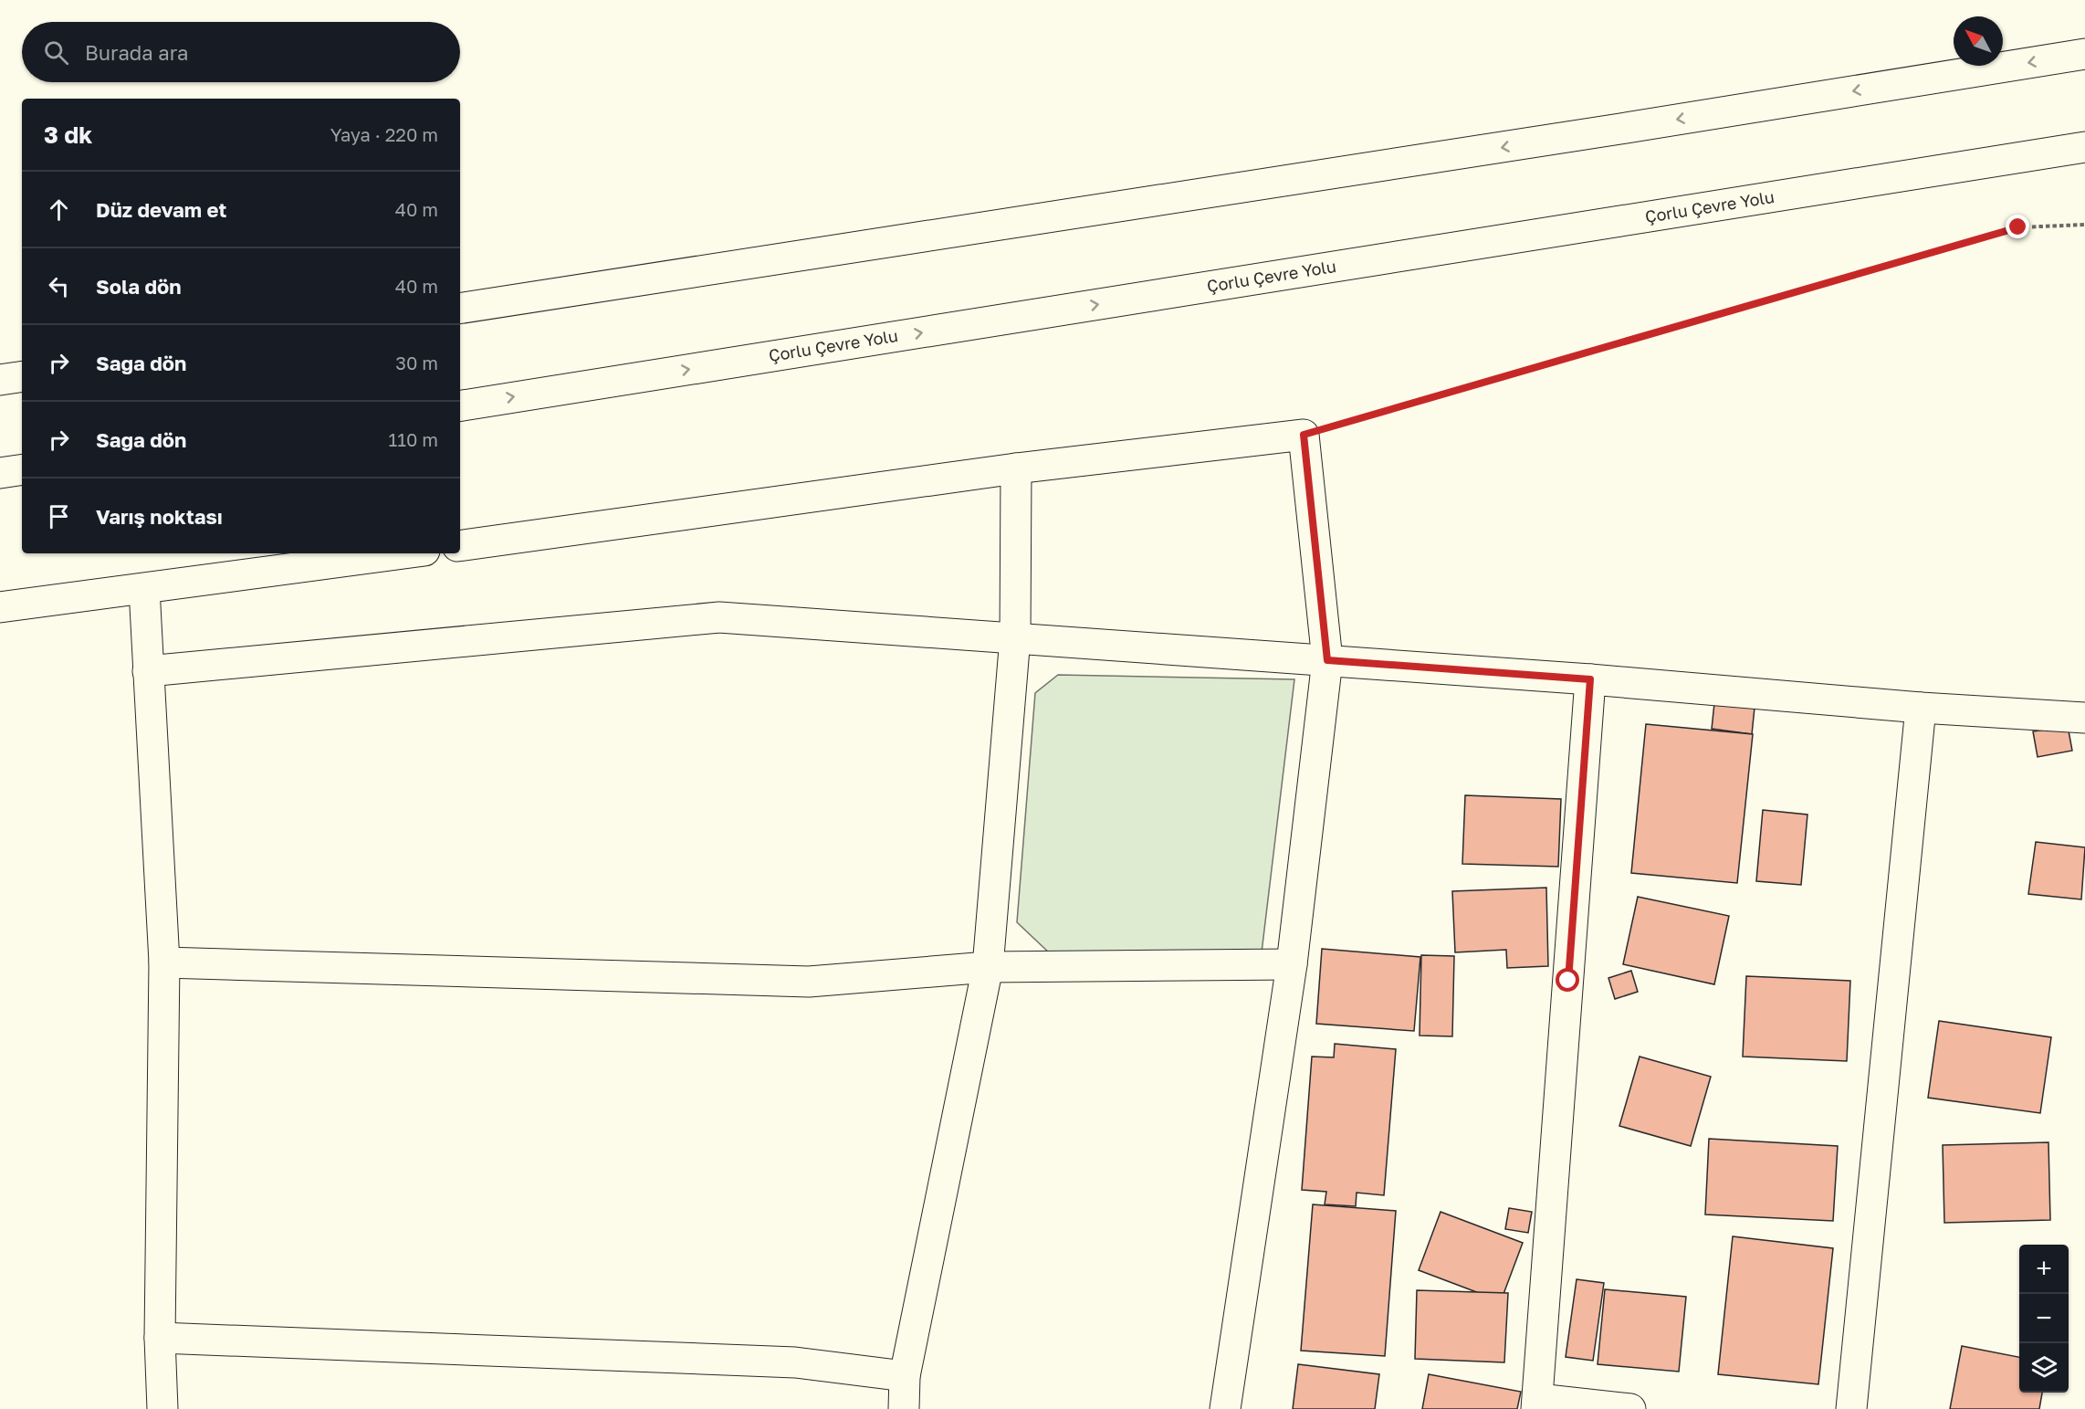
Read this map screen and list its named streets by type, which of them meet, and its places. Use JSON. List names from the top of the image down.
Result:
{
  "streets": {
    "main road": ["Çorlu Çevre Yolu"]
  },
  "north": "top left",
  "page": {
    "search": "Burada ara",
    "heading": ["3 dk", "Yaya · 220 m"],
    "list": [
      ["Düz devam et", "40 m"],
      ["Sola dön", "40 m"],
      ["Sağa dön", "30 m"],
      ["Sağa dön", "110 m"],
      "Varış noktası"
    ],
    "map_buttons": ["+", "−"]
  }
}
